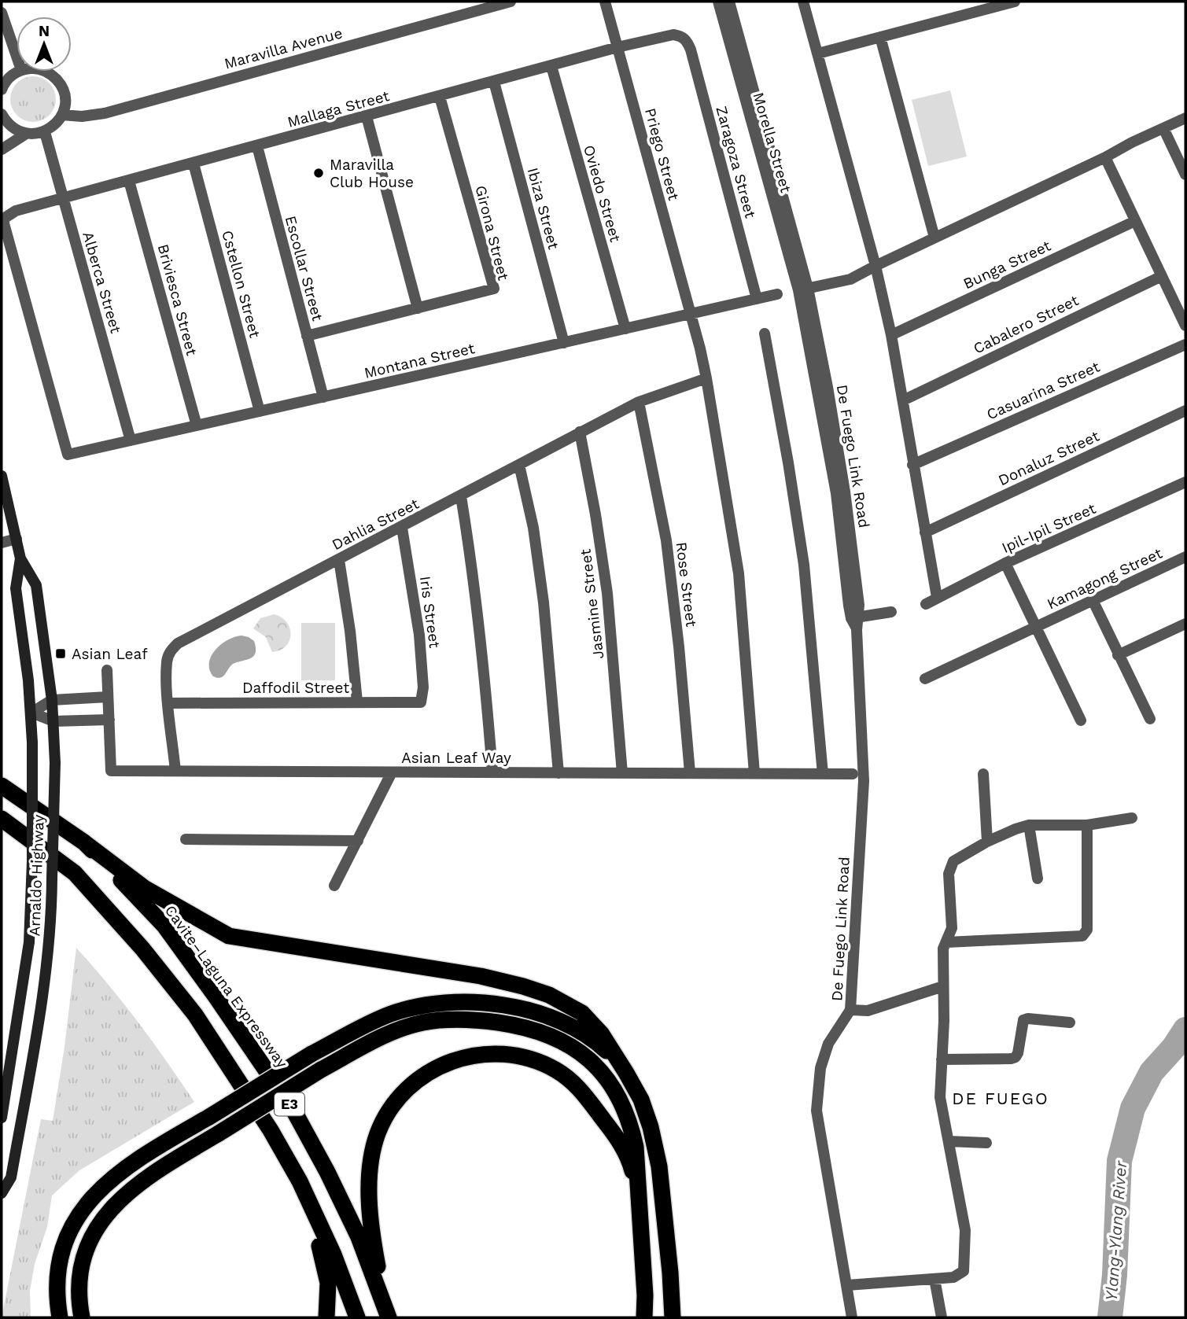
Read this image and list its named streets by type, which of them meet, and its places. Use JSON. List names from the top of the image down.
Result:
{
  "streets": {
    "highway": ["Cavite–Laguna Expressway", "E3"],
    "main road": ["Arnaldo Highway"],
    "street": [
      "Maravilla Avenue",
      "Mallaga Street",
      "Morella Street",
      "Priego Street",
      "Zaragoza Street",
      "Oviedo Street",
      "Ibiza Street",
      "Girona Street",
      "Bunga Street",
      "Escollar Street",
      "Alberca Street",
      "Cstellon Street",
      "Briviesca Street",
      "Cabalero Street",
      "Montana Street",
      "Casuarina Street",
      "De Fuego Link Road",
      "Donaluz Street",
      "Dahlia Street",
      "Ipil-Ipil Street",
      "Kamagong Street",
      "Rose Street",
      "Jasmine Street",
      "Iris Street",
      "Daffodil Street",
      "Asian Leaf Way"
    ]
  },
  "crossings": [
    ["Mallaga Street", "Priego Street"],
    ["Mallaga Street", "Zaragoza Street"],
    ["Mallaga Street", "Oviedo Street"],
    ["Mallaga Street", "Ibiza Street"],
    ["Mallaga Street", "Girona Street"],
    ["Mallaga Street", "Escollar Street"],
    ["Mallaga Street", "Alberca Street"],
    ["Mallaga Street", "Cstellon Street"],
    ["Mallaga Street", "Briviesca Street"],
    ["Mallaga Street", "Montana Street"],
    ["Morella Street", "De Fuego Link Road"],
    ["Priego Street", "Montana Street"],
    ["Priego Street", "Dahlia Street"],
    ["Priego Street", "Asian Leaf Way"],
    ["Zaragoza Street", "Montana Street"],
    ["Oviedo Street", "Montana Street"],
    ["Ibiza Street", "Montana Street"],
    ["Girona Street", "Escollar Street"],
    ["Escollar Street", "Montana Street"],
    ["Alberca Street", "Montana Street"],
    ["Cstellon Street", "Montana Street"],
    ["Briviesca Street", "Montana Street"],
    ["Dahlia Street", "Rose Street"],
    ["Dahlia Street", "Jasmine Street"],
    ["Dahlia Street", "Iris Street"],
    ["Dahlia Street", "Daffodil Street"],
    ["Dahlia Street", "Asian Leaf Way"],
    ["Rose Street", "Asian Leaf Way"],
    ["Jasmine Street", "Asian Leaf Way"],
    ["Iris Street", "Daffodil Street"]
  ],
  "districts": ["DE FUEGO"],
  "water": ["Ylang-Ylang River"],
  "places": {
    "other": ["Maravilla Club House"],
    "transit": ["Asian Leaf"]
  },
  "north": "top"
}
